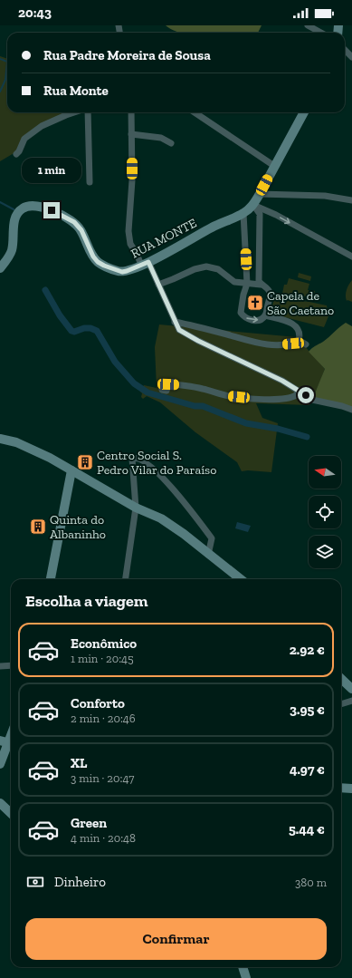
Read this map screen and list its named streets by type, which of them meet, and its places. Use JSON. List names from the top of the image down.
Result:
{
  "streets": {
    "main road": ["RUA MONTE"]
  },
  "places": {
    "church": ["Capela de São Caetano"],
    "building": ["Centro Social S. Pedro Vilar do Paraíso", "Quinta do Albaninho"]
  },
  "north": "left",
  "page": {
    "status": "20:43",
    "banner": ["Rua Padre Moreira de Sousa", "Rua Monte"],
    "bubble": "1 min",
    "heading": "Escolha a viagem",
    "list": [
      {
        "name": "Econômico",
        "note": "1 min · 20:45",
        "value": "2.92 €"
      },
      {
        "name": "Conforto",
        "note": "2 min · 20:46",
        "value": "3.95 €"
      },
      {
        "name": "XL",
        "note": "3 min · 20:47",
        "value": "4.97 €"
      },
      {
        "name": "Green",
        "note": "4 min · 20:48",
        "value": "5.44 €"
      }
    ],
    "pay": ["Dinheiro", "380 m"],
    "buttons": "Confirmar"
  }
}
